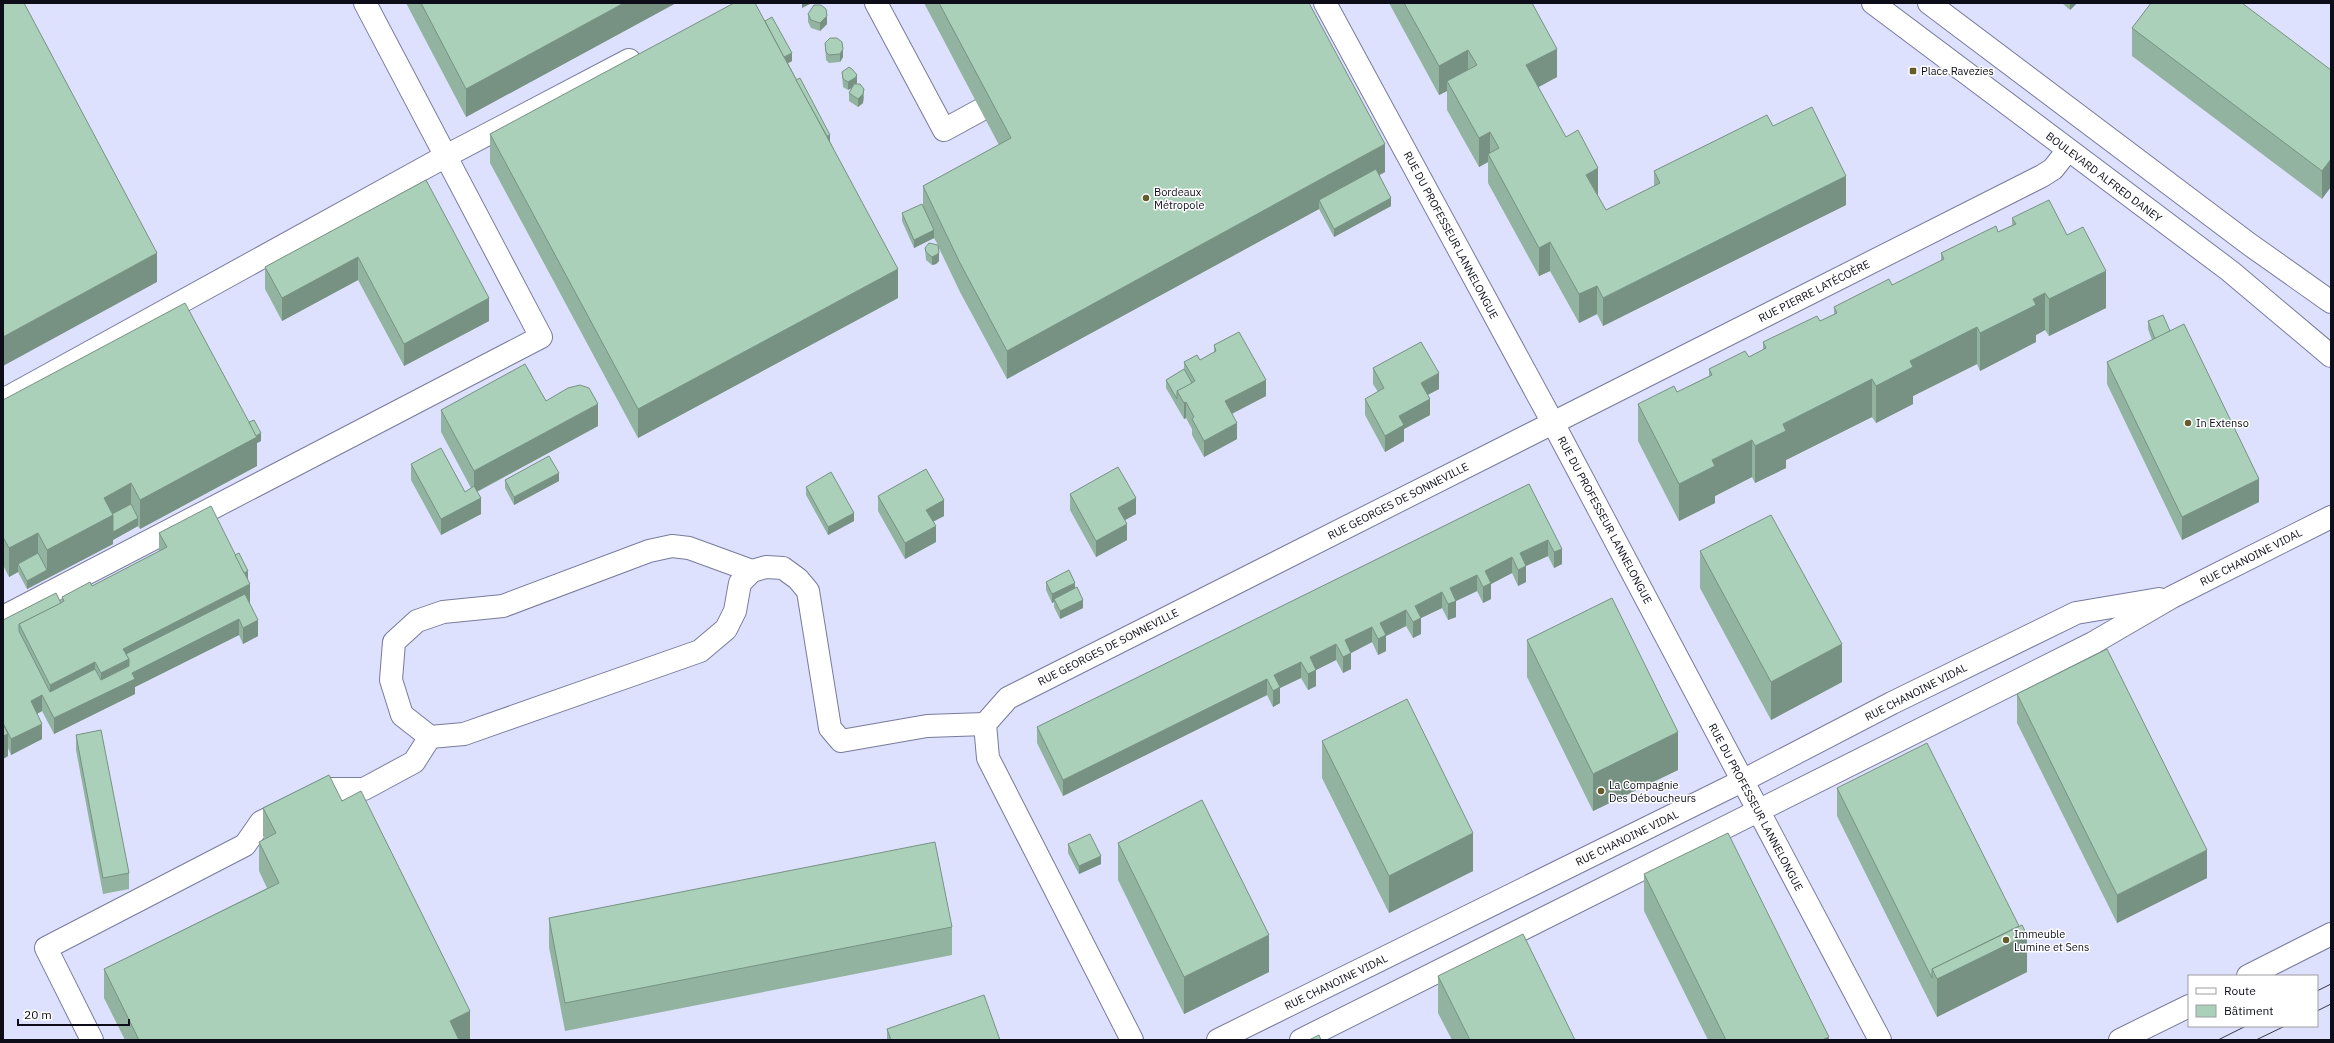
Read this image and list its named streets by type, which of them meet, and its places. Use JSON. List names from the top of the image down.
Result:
{
  "streets": {
    "street": [
      "BOULEVARD ALFRED DANEY",
      "RUE DU PROFESSEUR LANNELONGUE",
      "RUE PIERRE LATÉCOÈRE",
      "RUE GEORGES DE SONNEVILLE",
      "RUE CHANOINE VIDAL"
    ]
  },
  "crossings": [
    ["BOULEVARD ALFRED DANEY", "RUE PIERRE LATÉCOÈRE"],
    ["RUE DU PROFESSEUR LANNELONGUE", "RUE PIERRE LATÉCOÈRE"],
    ["RUE DU PROFESSEUR LANNELONGUE", "RUE GEORGES DE SONNEVILLE"],
    ["RUE DU PROFESSEUR LANNELONGUE", "RUE CHANOINE VIDAL"],
    ["RUE PIERRE LATÉCOÈRE", "RUE GEORGES DE SONNEVILLE"]
  ],
  "places": {
    "transit": ["Place Ravezies"],
    "other": [
      "Bordeaux Métropole",
      "In Extenso",
      "La Compagnie Des Déboucheurs",
      "Immeuble Lumine et Sens"
    ]
  },
  "legend": ["Route", "Bâtiment"],
  "scale_bar": "20 m"
}
